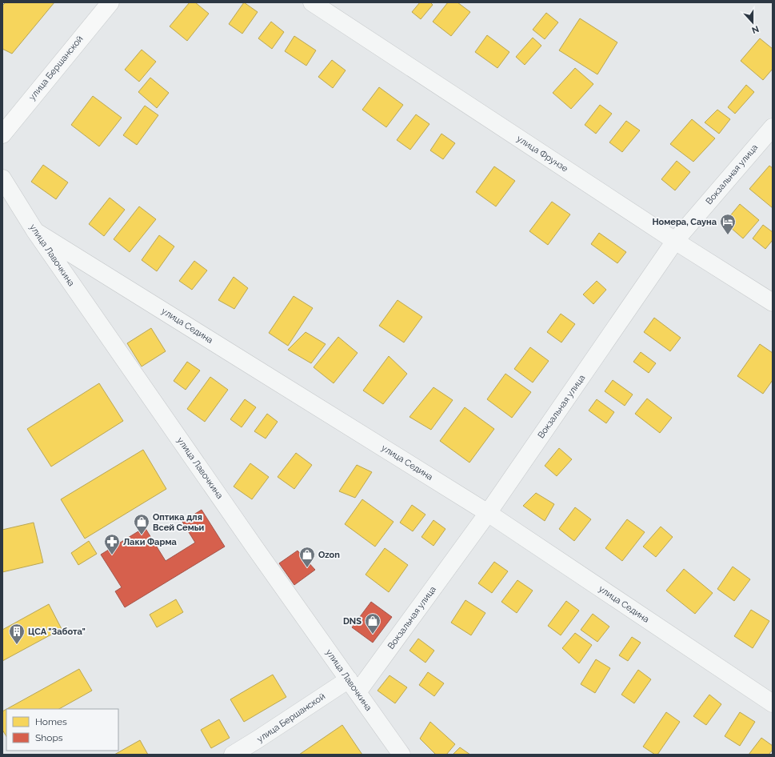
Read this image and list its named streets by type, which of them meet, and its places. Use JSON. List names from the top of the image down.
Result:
{
  "streets": {
    "street": [
      "улица Бершанской",
      "улица Фрунзе",
      "Вокзальная улица",
      "улица Лавочкина",
      "улица Седина"
    ]
  },
  "crossings": [
    ["улица Бершанской", "Вокзальная улица"],
    ["улица Бершанской", "улица Лавочкина"],
    ["улица Фрунзе", "Вокзальная улица"],
    ["Вокзальная улица", "улица Лавочкина"],
    ["Вокзальная улица", "улица Седина"],
    ["улица Лавочкина", "улица Седина"]
  ],
  "places": {
    "hotel": ["Номера, Сауна"],
    "shop": ["Оптика для Всей Семьи", "Ozon", "DNS"],
    "pharmacy": ["Лаки Фарма"],
    "building": ["ЦСА \"Забота\""]
  },
  "legend": ["Homes", "Shops"],
  "north": "bottom"
}
